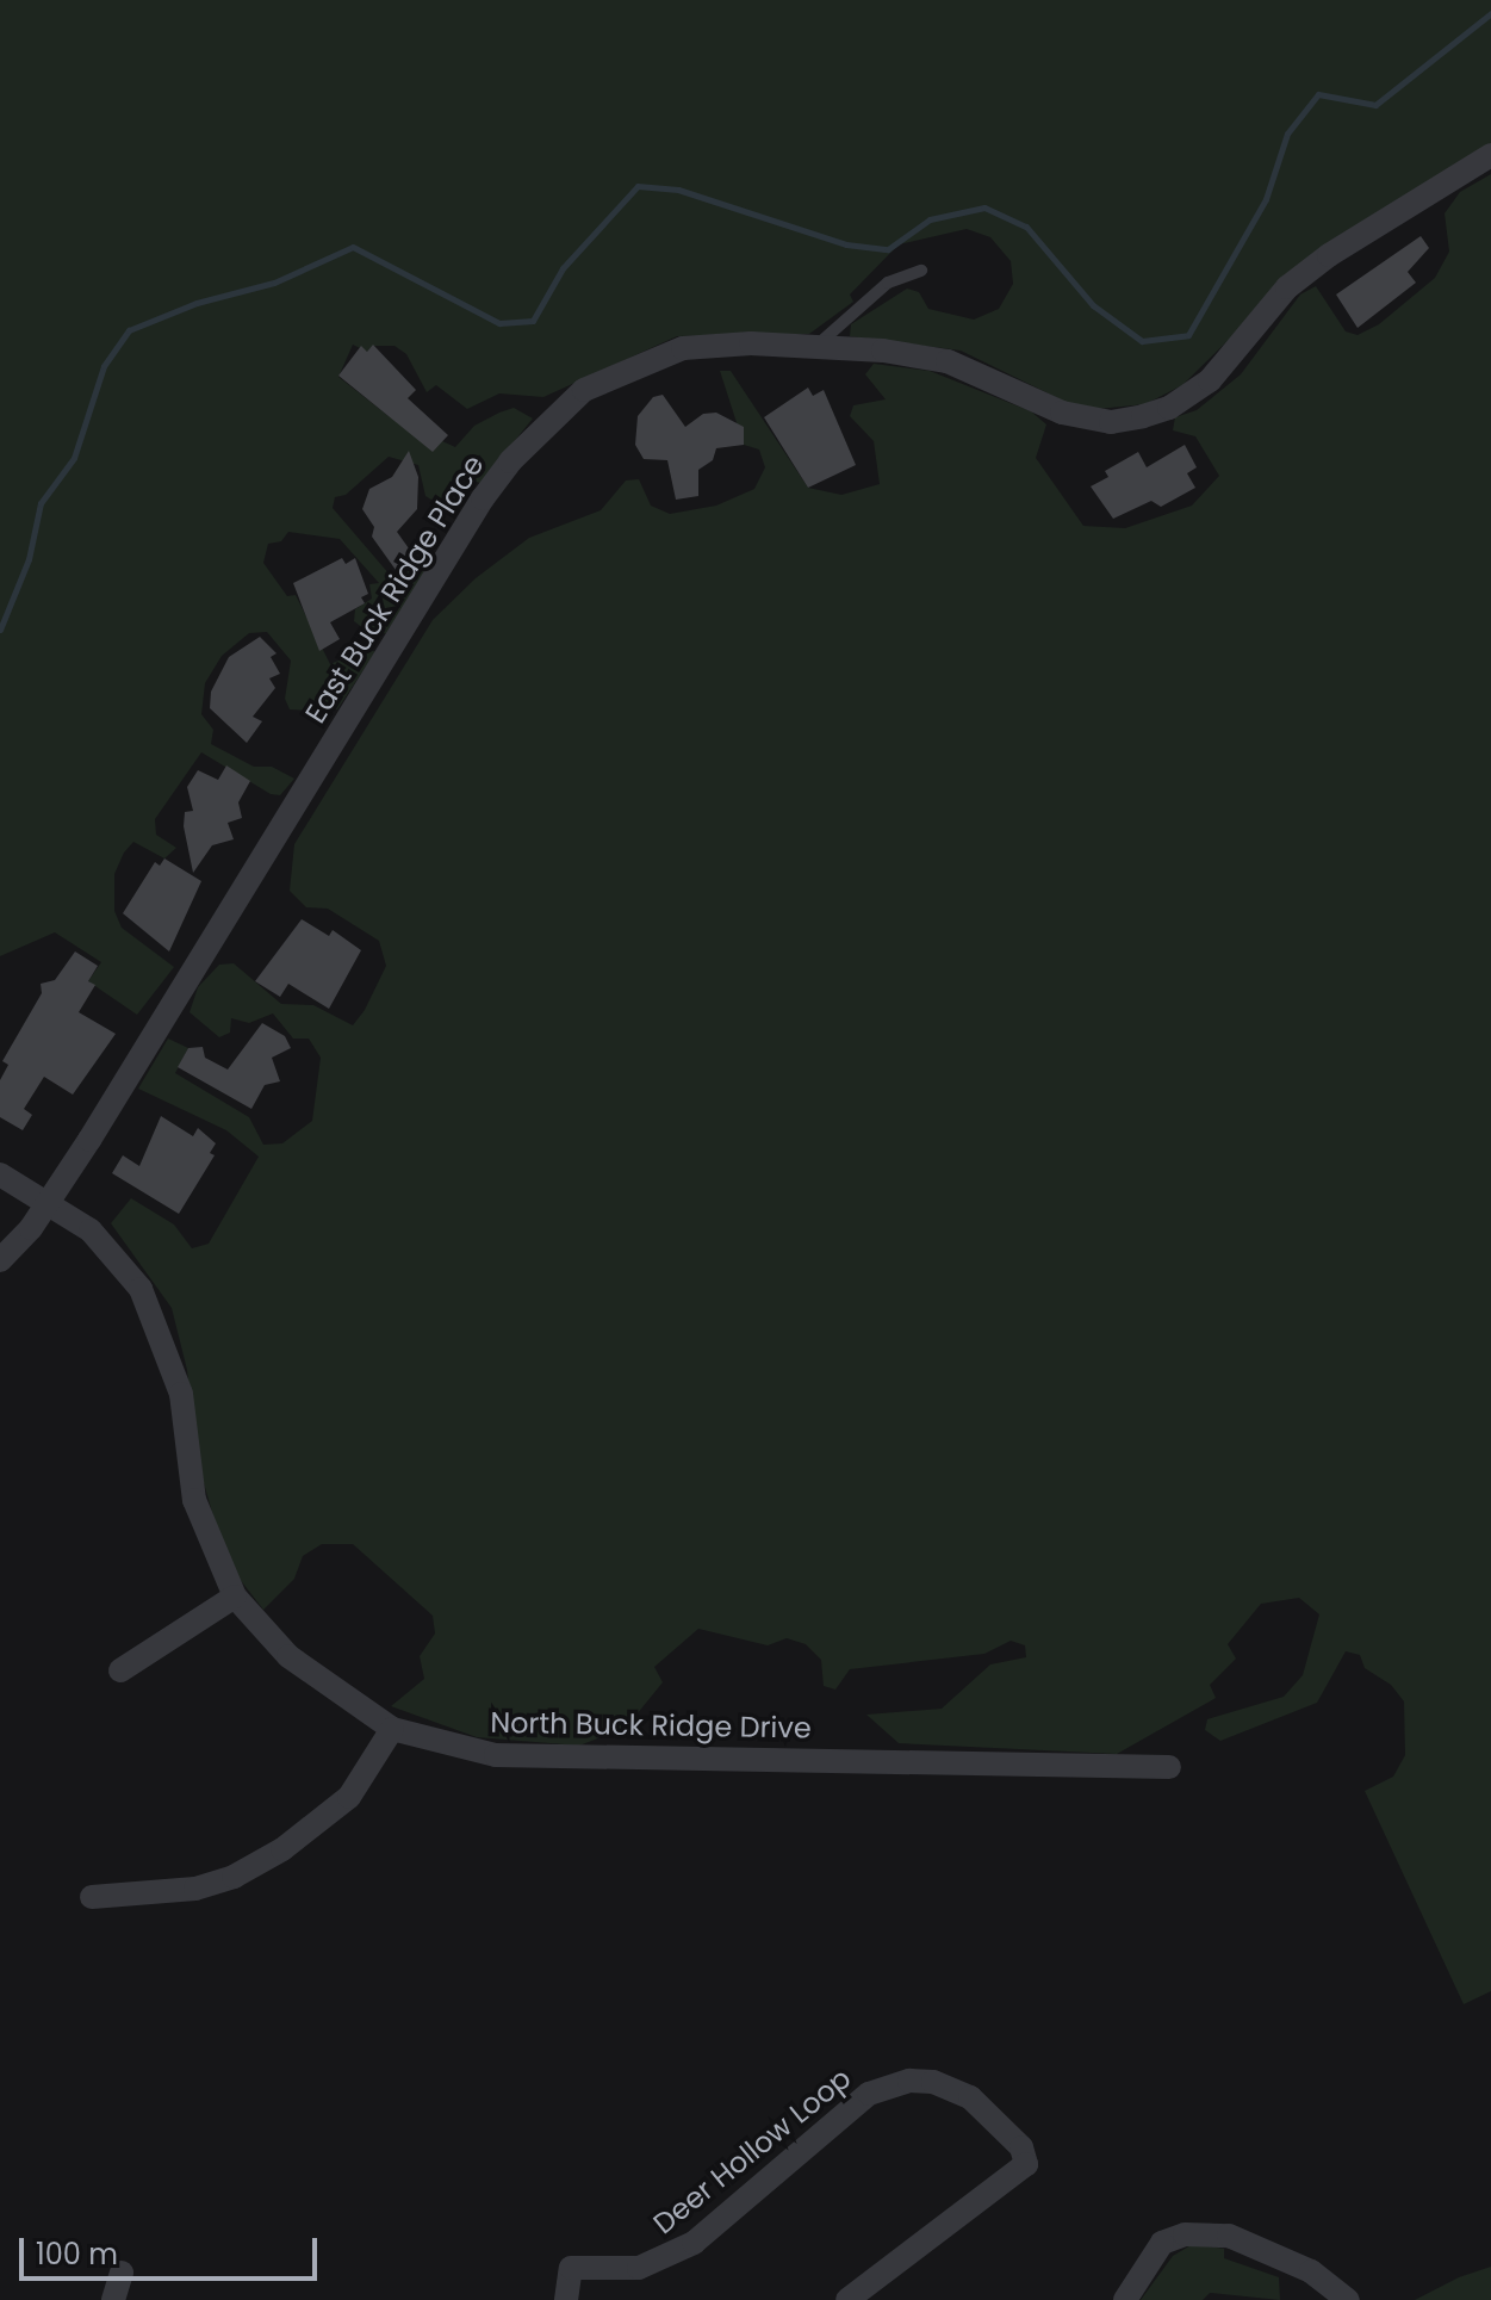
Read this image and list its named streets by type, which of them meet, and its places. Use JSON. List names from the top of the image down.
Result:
{
  "streets": {
    "street": ["East Buck Ridge Place", "North Buck Ridge Drive", "Deer Hollow Loop"]
  },
  "crossings": [
    ["East Buck Ridge Place", "North Buck Ridge Drive"]
  ],
  "scale_bar": "100 m"
}
